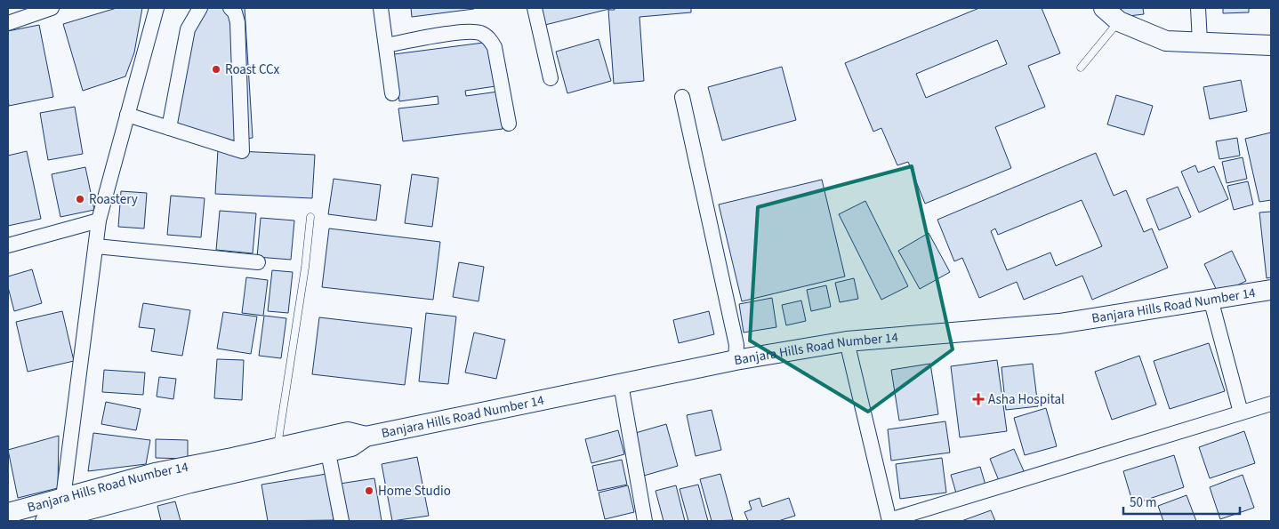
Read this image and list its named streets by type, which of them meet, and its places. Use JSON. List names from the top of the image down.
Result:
{
  "streets": {
    "street": ["Banjara Hills Road Number 14"]
  },
  "places": {
    "other": ["Roast CCx", "Roastery", "Home Studio"],
    "health": ["Asha Hospital"]
  },
  "scale_bar": "50 m"
}
